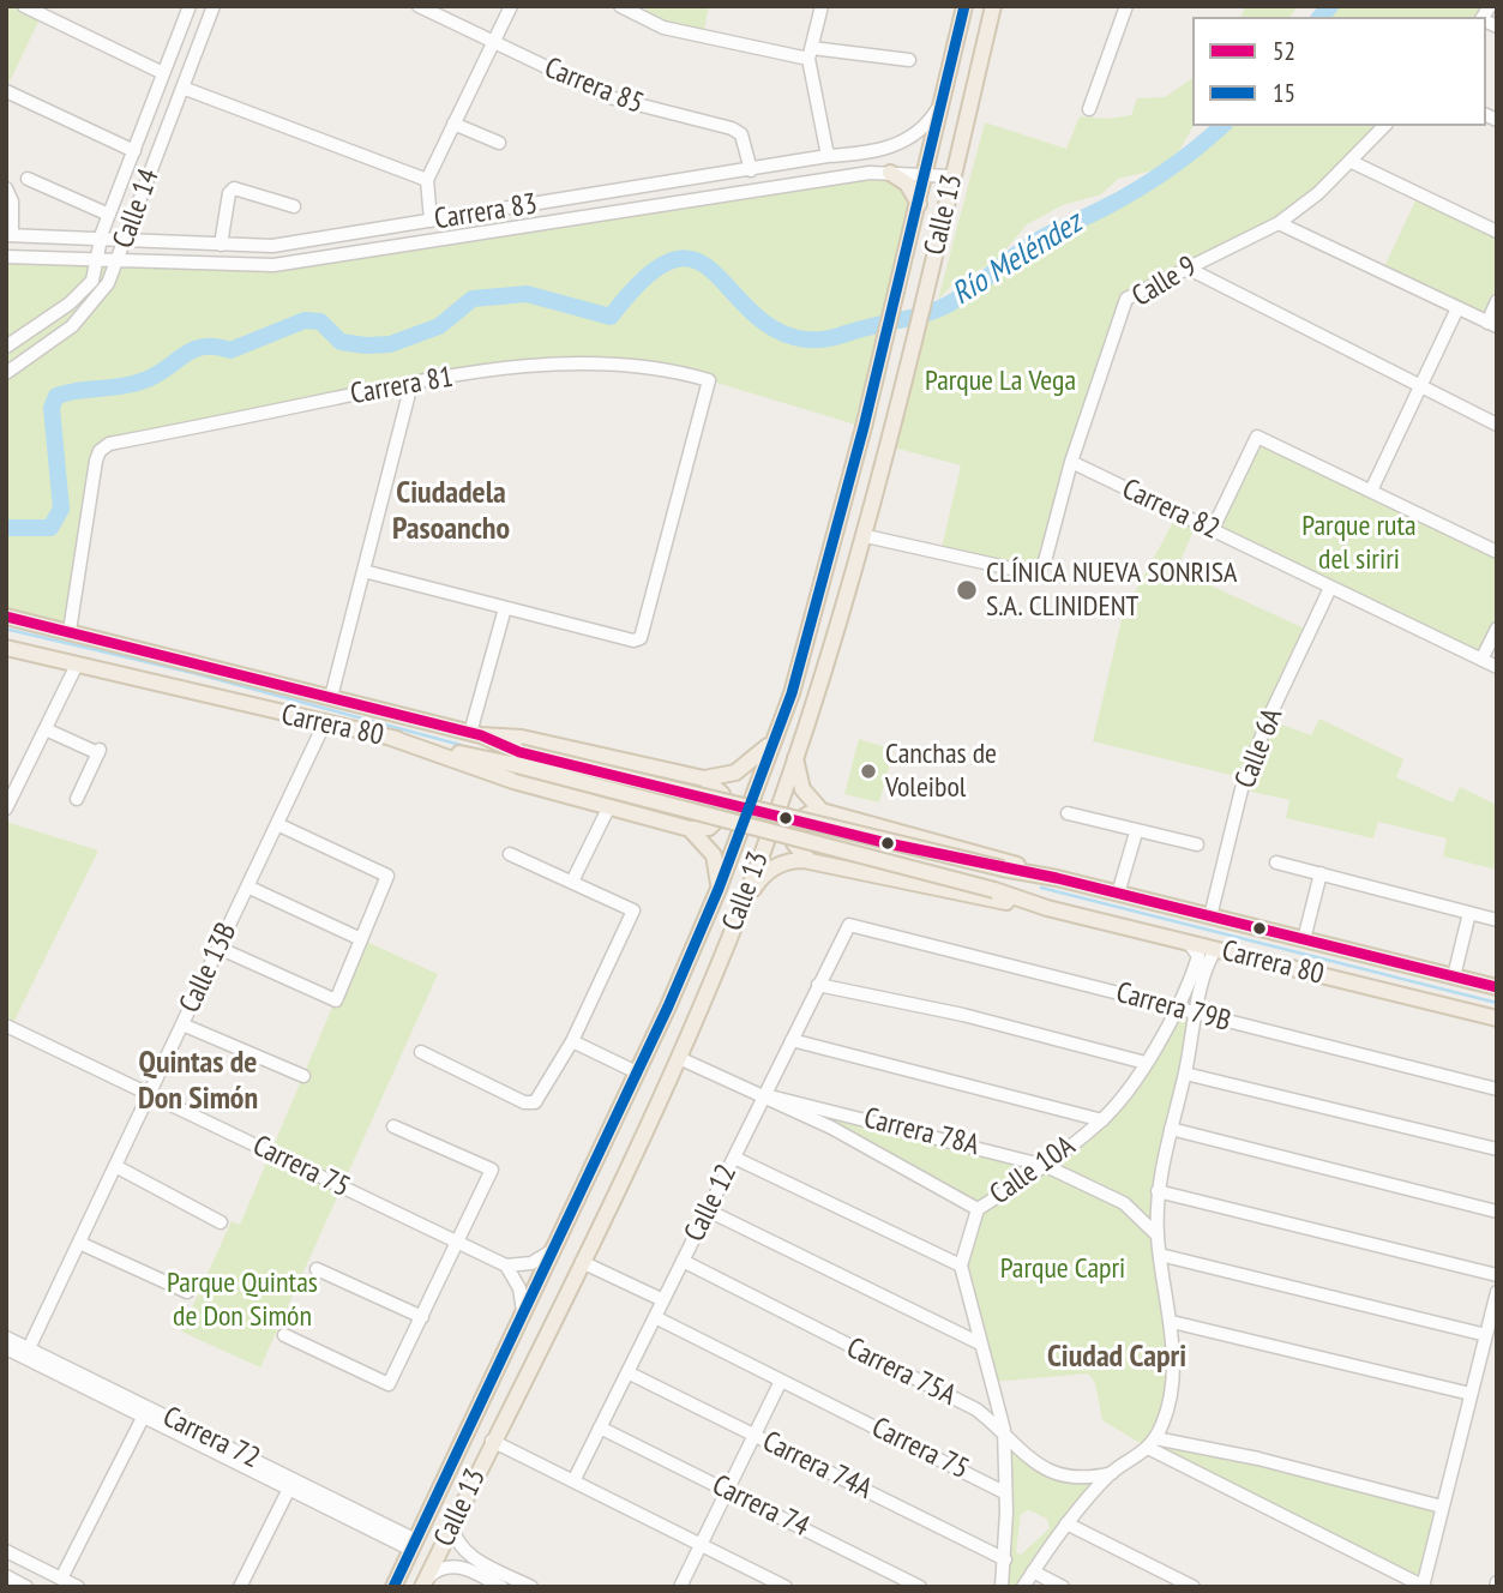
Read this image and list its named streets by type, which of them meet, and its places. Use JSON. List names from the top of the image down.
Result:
{
  "streets": {
    "main road": ["Calle 13", "Carrera 80"],
    "street": [
      "Carrera 85",
      "Calle 14",
      "Carrera 83",
      "Calle 9",
      "Carrera 81",
      "Carrera 82",
      "Calle 6A",
      "Calle 13B",
      "Carrera 79B",
      "Carrera 78A",
      "Carrera 75",
      "Calle 10A",
      "Calle 12",
      "Carrera 75A",
      "Carrera 72",
      "Carrera 74A",
      "Carrera 74"
    ]
  },
  "crossings": [
    ["Carrera 85", "Carrera 83"],
    ["Calle 14", "Carrera 83"],
    ["Carrera 83", "Calle 13"],
    ["Calle 13", "Calle 9"],
    ["Calle 13", "Carrera 72"],
    ["Calle 9", "Carrera 82"],
    ["Carrera 81", "Carrera 80"],
    ["Carrera 82", "Calle 6A"],
    ["Carrera 80", "Calle 6A"],
    ["Carrera 80", "Calle 13B"],
    ["Carrera 80", "Calle 10A"],
    ["Calle 13B", "Carrera 75"],
    ["Calle 13B", "Carrera 72"],
    ["Carrera 79B", "Calle 10A"],
    ["Carrera 79B", "Calle 12"],
    ["Carrera 78A", "Calle 10A"],
    ["Carrera 78A", "Calle 12"],
    ["Carrera 78A", "Carrera 75A"],
    ["Carrera 75", "Calle 12"],
    ["Calle 10A", "Carrera 75A"],
    ["Calle 12", "Carrera 75A"],
    ["Calle 12", "Carrera 74A"],
    ["Calle 12", "Carrera 74"]
  ],
  "districts": ["Ciudadela Pasoancho", "Quintas de Don Simón", "Ciudad Capri"],
  "water": ["Río Meléndez"],
  "parks": [
    "Parque La Vega",
    "Parque ruta del siriri",
    "Parque Capri",
    "Parque Quintas de Don Simón"
  ],
  "places": ["CLÍNICA NUEVA SONRISA S.A. CLINIDENT", "Canchas de Voleibol"],
  "lines": ["transit line 15", "transit line 52"],
  "legend": ["52", "15"]
}
